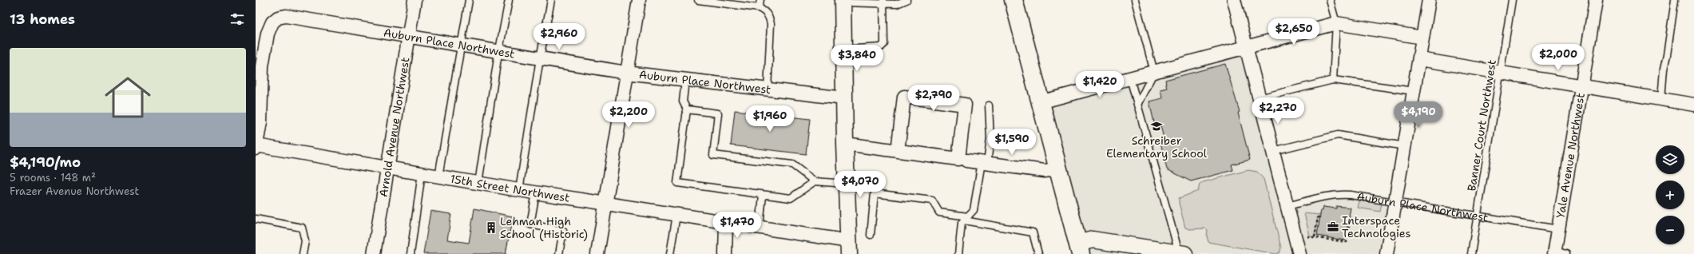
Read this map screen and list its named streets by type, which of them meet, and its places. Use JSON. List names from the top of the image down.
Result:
{
  "streets": {
    "street": [
      "Auburn Place Northwest",
      "Arnold Avenue Northwest",
      "Yale Avenue Northwest",
      "15th Street Northwest"
    ],
    "lane": ["Banner Court Northwest"]
  },
  "crossings": [
    ["Auburn Place Northwest", "Banner Court Northwest"],
    ["Auburn Place Northwest", "Arnold Avenue Northwest"],
    ["Auburn Place Northwest", "Yale Avenue Northwest"],
    ["Auburn Place Northwest", "15th Street Northwest"],
    ["Arnold Avenue Northwest", "15th Street Northwest"]
  ],
  "places": {
    "school or university": ["Schreiber Elementary School"],
    "office": ["Interspace Technologies"],
    "building": ["Lehman High School (Historic)"]
  },
  "page": {
    "heading": "13 homes",
    "price": [
      "$2,650",
      "$2,960",
      "$2,000",
      "$3,840",
      "$1,420",
      "$2,790",
      "$2,270",
      "$2,200",
      "$4,190",
      "$1,960",
      "$1,590",
      "$4,070",
      "$1,470"
    ],
    "list": [
      {
        "name": "$4,190/mo",
        "note": "5 rooms · 148 m² · Frazer Avenue Northwest"
      }
    ],
    "map_buttons": ["+", "−"]
  }
}
